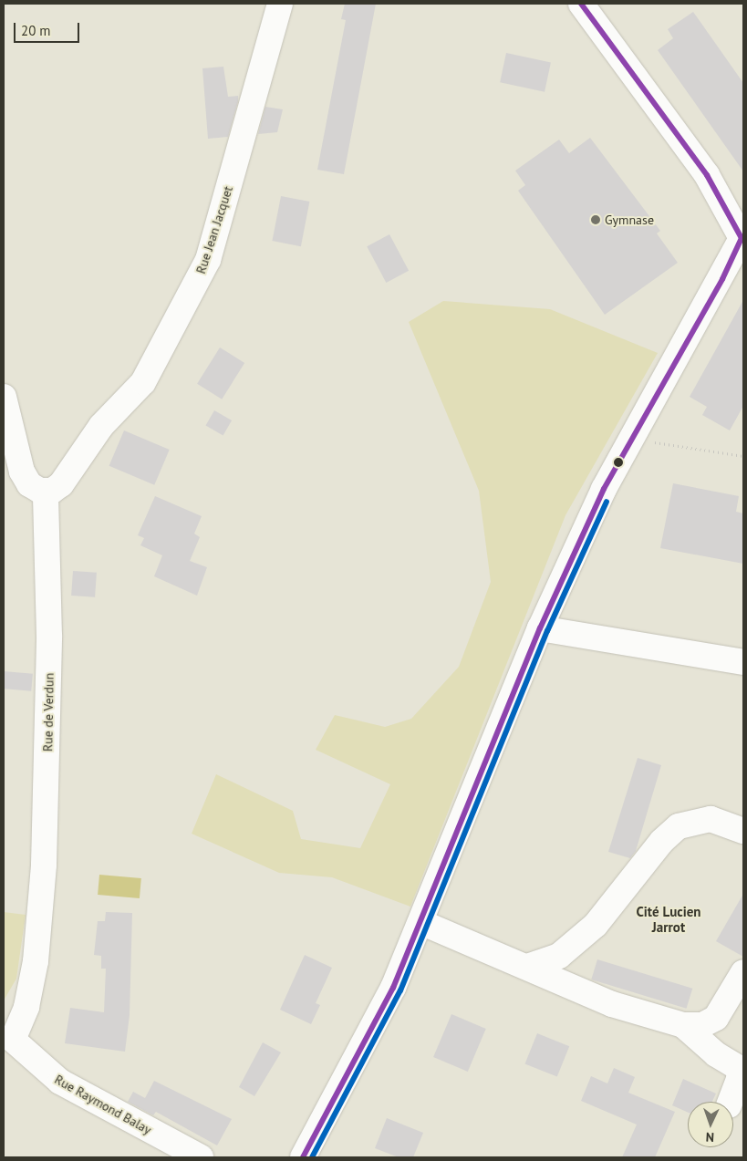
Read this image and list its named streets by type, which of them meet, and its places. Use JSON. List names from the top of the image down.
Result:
{
  "streets": {
    "street": ["Rue Jean Jacquet", "Rue de Verdun", "Rue Raymond Balay"]
  },
  "crossings": [
    ["Rue Jean Jacquet", "Rue de Verdun"],
    ["Rue de Verdun", "Rue Raymond Balay"]
  ],
  "districts": ["Cité Lucien Jarrot"],
  "places": ["Gymnase"],
  "scale_bar": "20 m",
  "north": "bottom"
}
